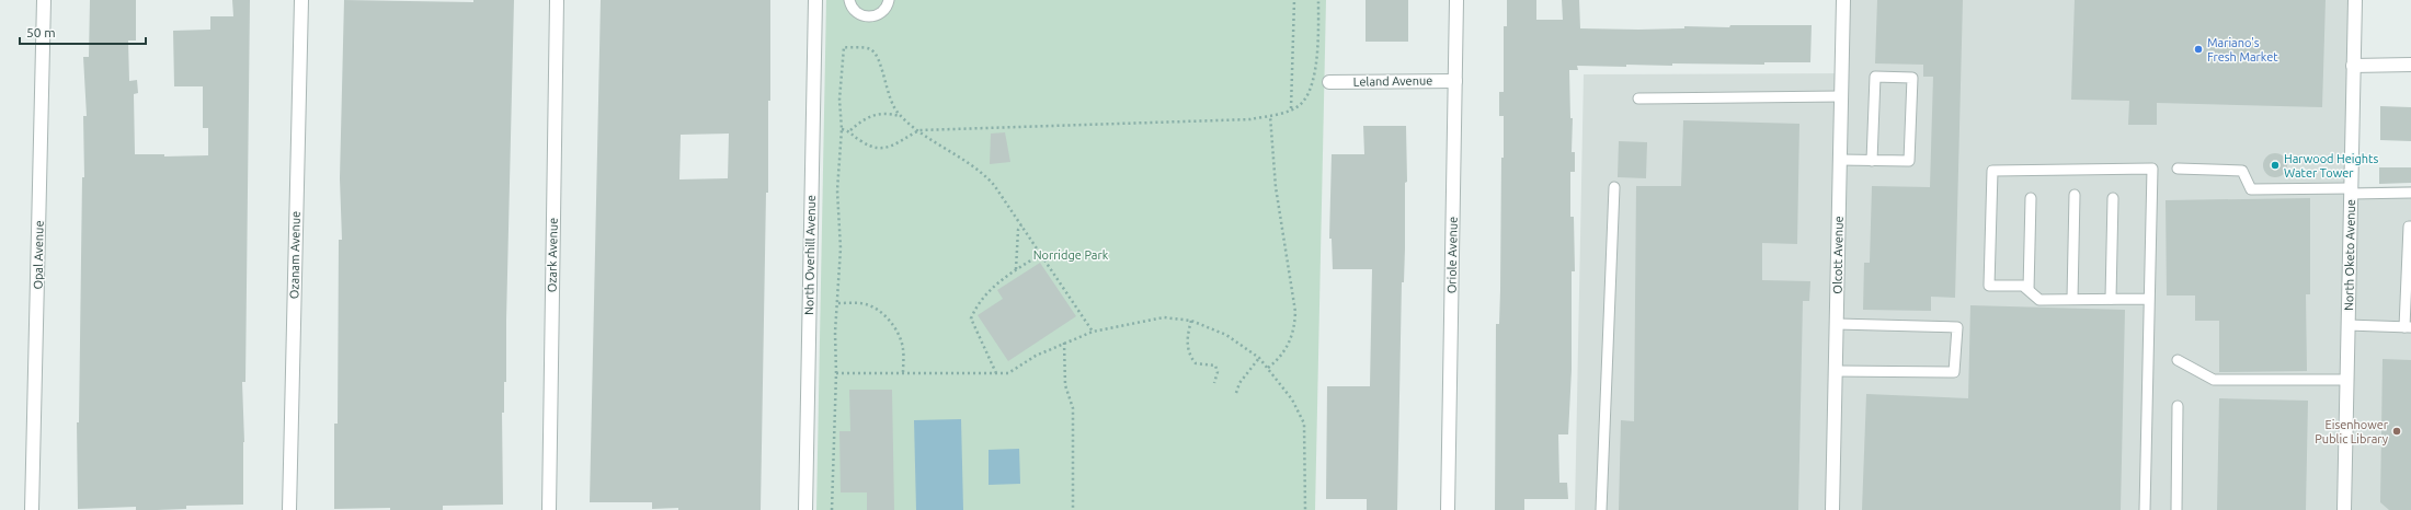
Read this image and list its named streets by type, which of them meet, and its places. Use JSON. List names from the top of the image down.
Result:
{
  "streets": {
    "street": [
      "Leland Avenue",
      "Opal Avenue",
      "Ozanam Avenue",
      "Ozark Avenue",
      "North Overhill Avenue",
      "Oriole Avenue",
      "Olcott Avenue",
      "North Oketo Avenue"
    ]
  },
  "crossings": [
    ["Leland Avenue", "Oriole Avenue"]
  ],
  "parks": ["Norridge Park"],
  "places": ["Mariano's Fresh Market", "Harwood Heights Water Tower", "Eisenhower Public Library"],
  "scale_bar": "50 m"
}
